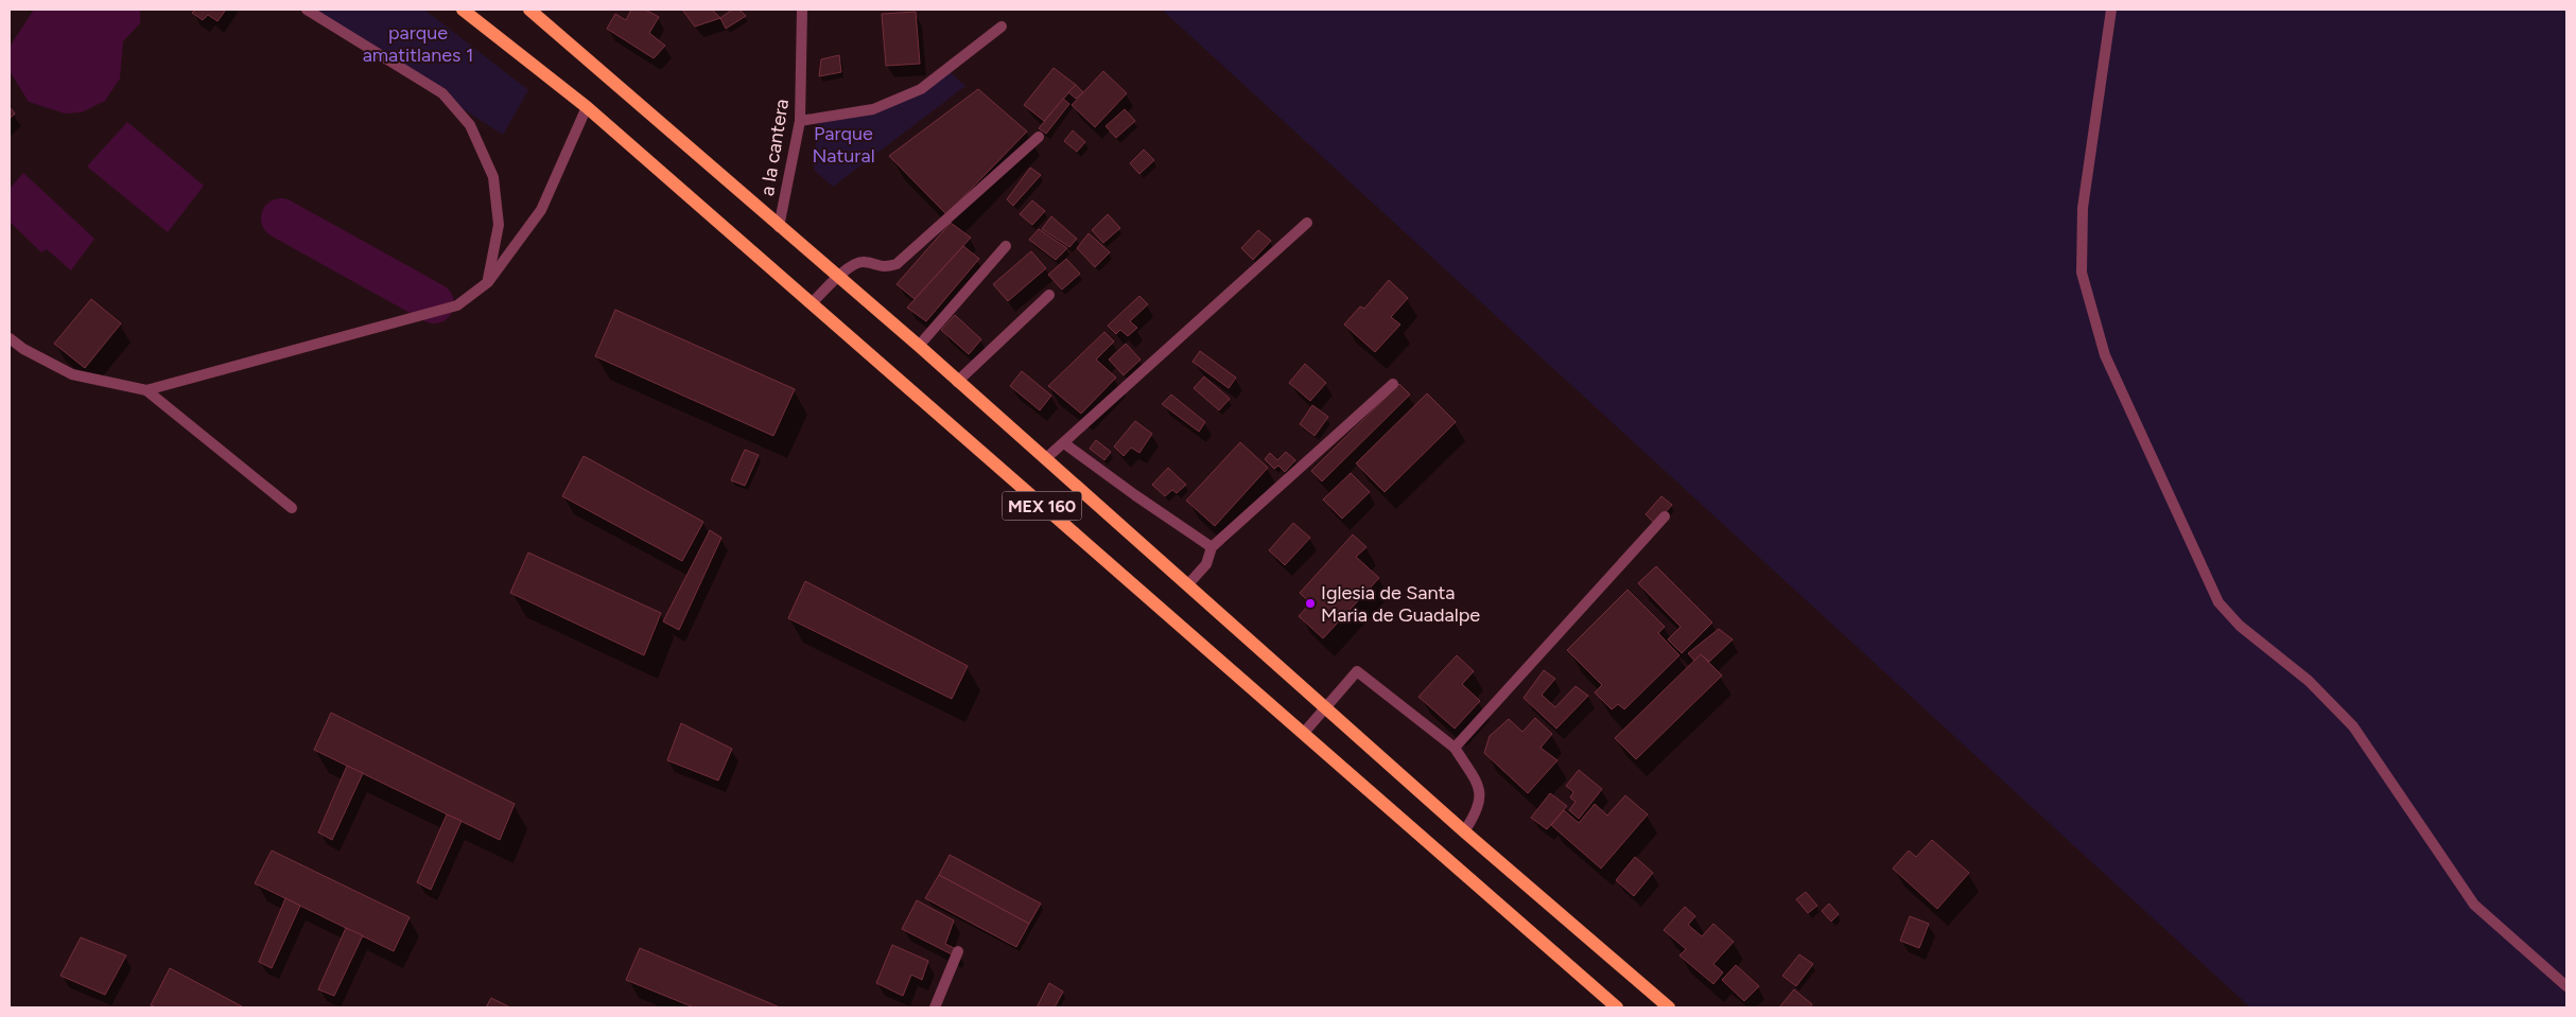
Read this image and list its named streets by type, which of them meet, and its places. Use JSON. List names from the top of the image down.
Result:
{
  "streets": {
    "main road": ["MEX 160"],
    "street": ["a la cantera"]
  },
  "crossings": [
    ["a la cantera", "MEX 160"]
  ],
  "parks": ["parque amatitlanes 1", "Parque Natural"],
  "places": ["Iglesia de Santa Maria de Guadalpe"]
}
